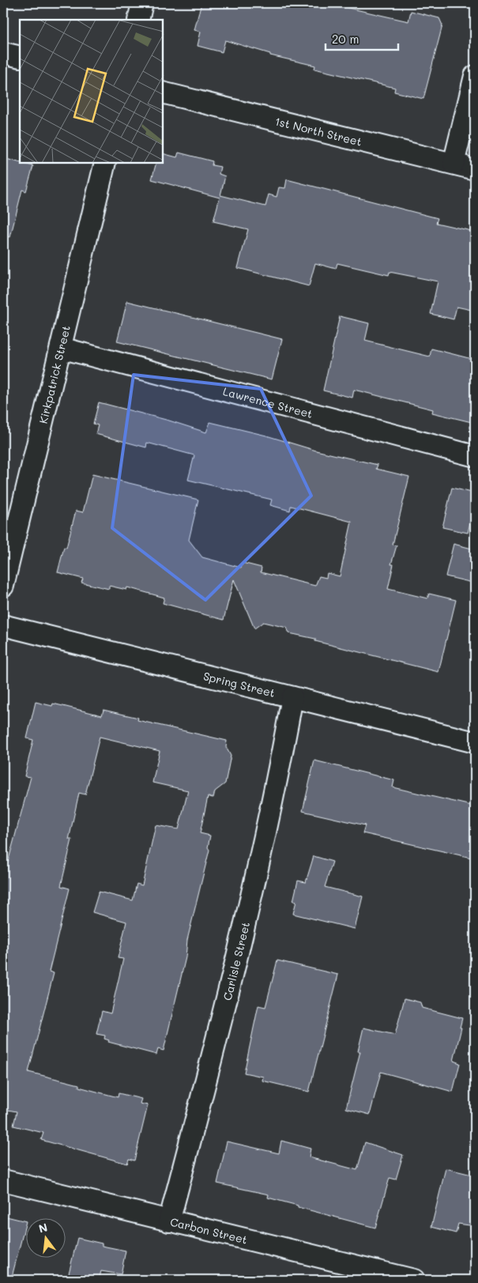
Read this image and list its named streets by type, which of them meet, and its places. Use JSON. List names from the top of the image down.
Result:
{
  "streets": {
    "street": [
      "1st North Street",
      "Kirkpatrick Street",
      "Lawrence Street",
      "Spring Street",
      "Carlisle Street",
      "Carbon Street"
    ]
  },
  "crossings": [
    ["Kirkpatrick Street", "Lawrence Street"],
    ["Spring Street", "Carlisle Street"],
    ["Carlisle Street", "Carbon Street"]
  ],
  "scale_bar": "20 m",
  "north": "top"
}
